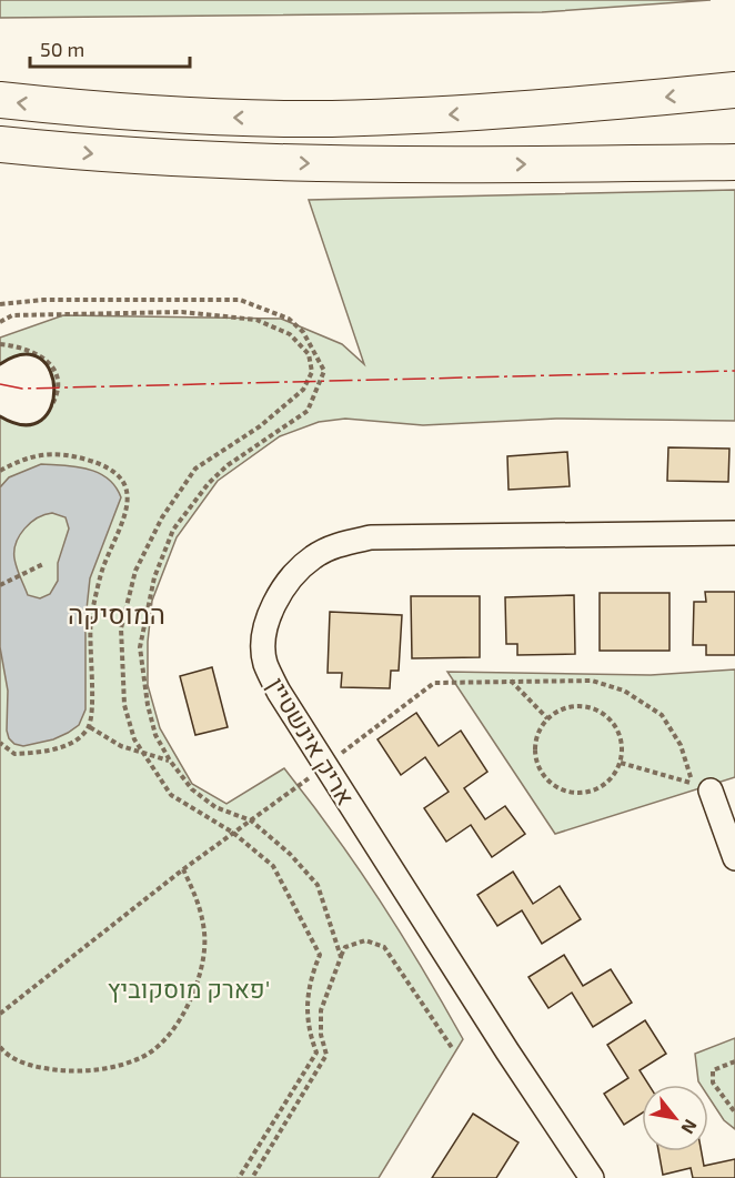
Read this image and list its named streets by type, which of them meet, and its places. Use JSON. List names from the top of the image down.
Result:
{
  "streets": {
    "street": ["אריק אינשטיין"]
  },
  "districts": ["המוסיקה"],
  "parks": ["פארק מוסקוביץ'"],
  "scale_bar": "50 m",
  "north": "bottom right"
}
